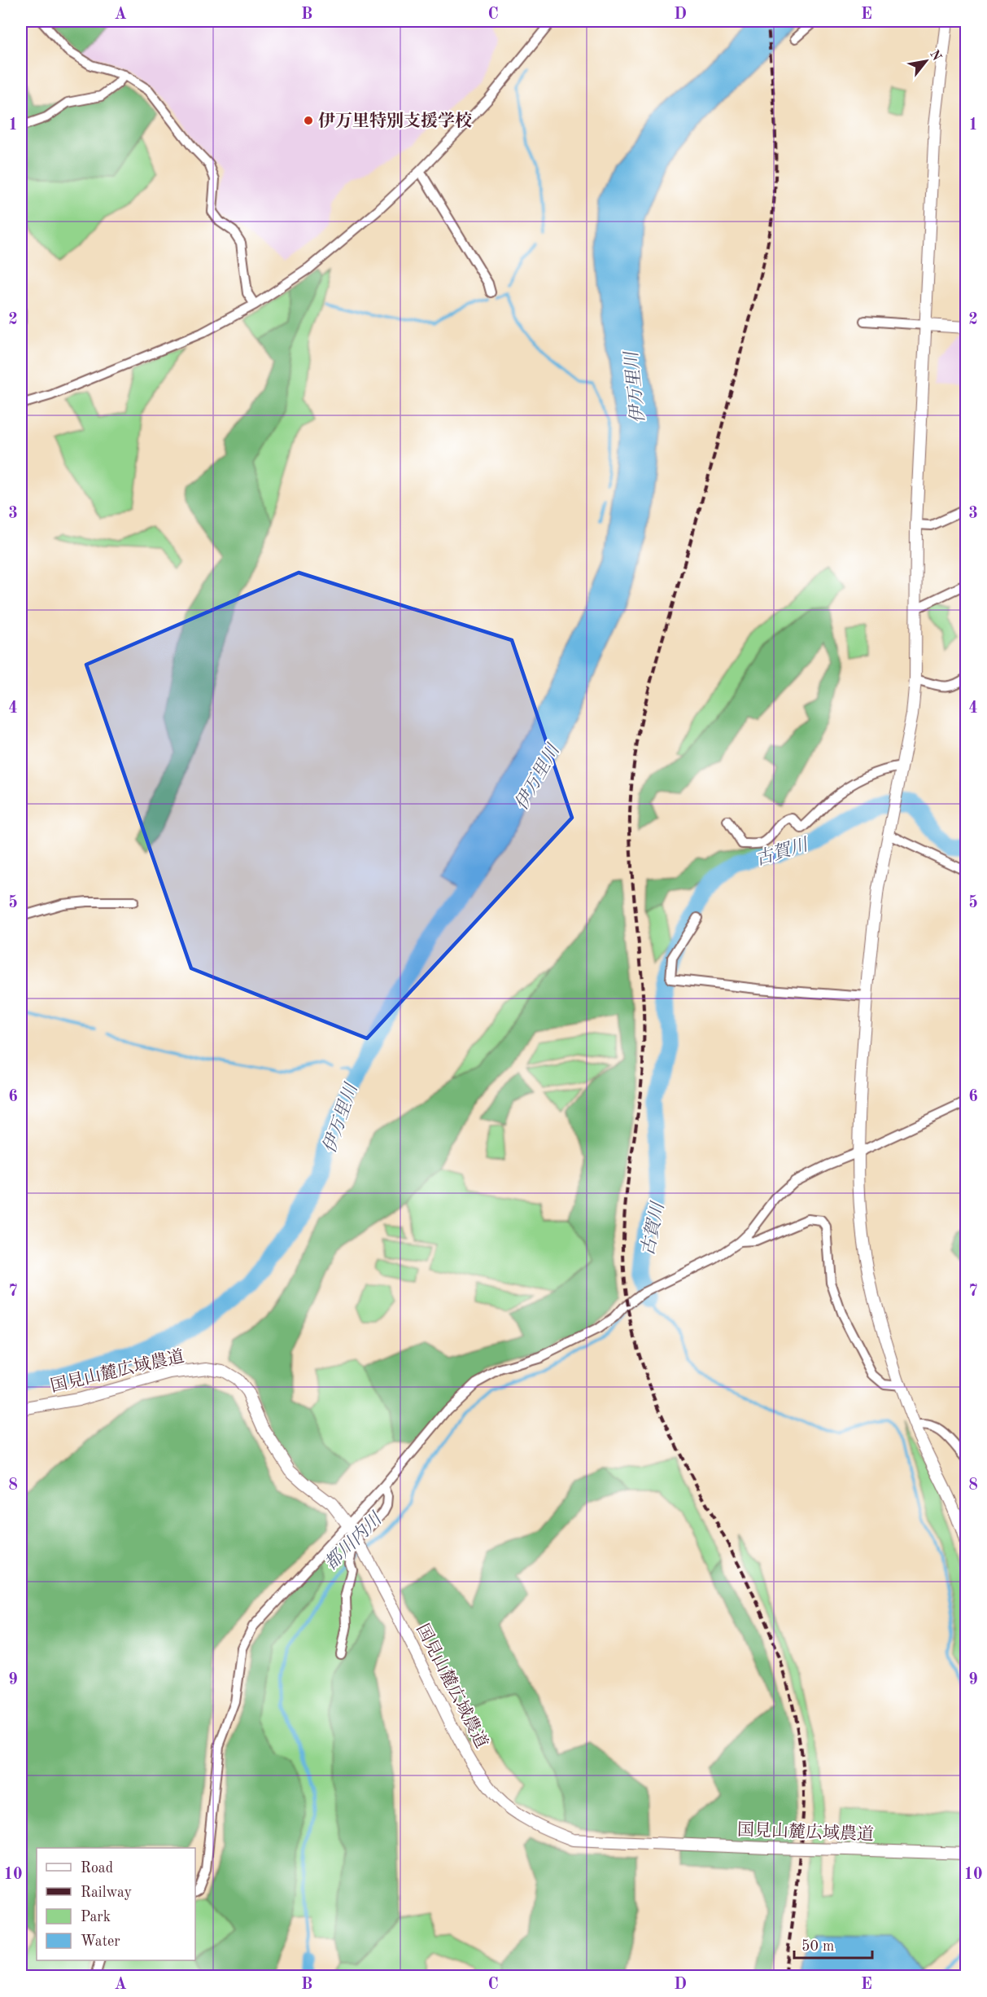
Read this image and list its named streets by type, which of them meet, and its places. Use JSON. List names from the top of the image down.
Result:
{
  "streets": {
    "street": ["国見山麓広域農道"]
  },
  "water": ["伊万里川", "古賀川", "都川内川"],
  "places": ["伊万里特別支援学校"],
  "legend": [
    "Road",
    "Railway",
    "Park",
    "Water"
  ],
  "scale_bar": "50 m",
  "north": "top right",
  "grid": {
    "columns": [
      "A",
      "B",
      "C",
      "D",
      "E"
    ],
    "rows": [
      "1",
      "2",
      "3",
      "4",
      "5",
      "6",
      "7",
      "8",
      "9",
      "10"
    ]
  }
}
